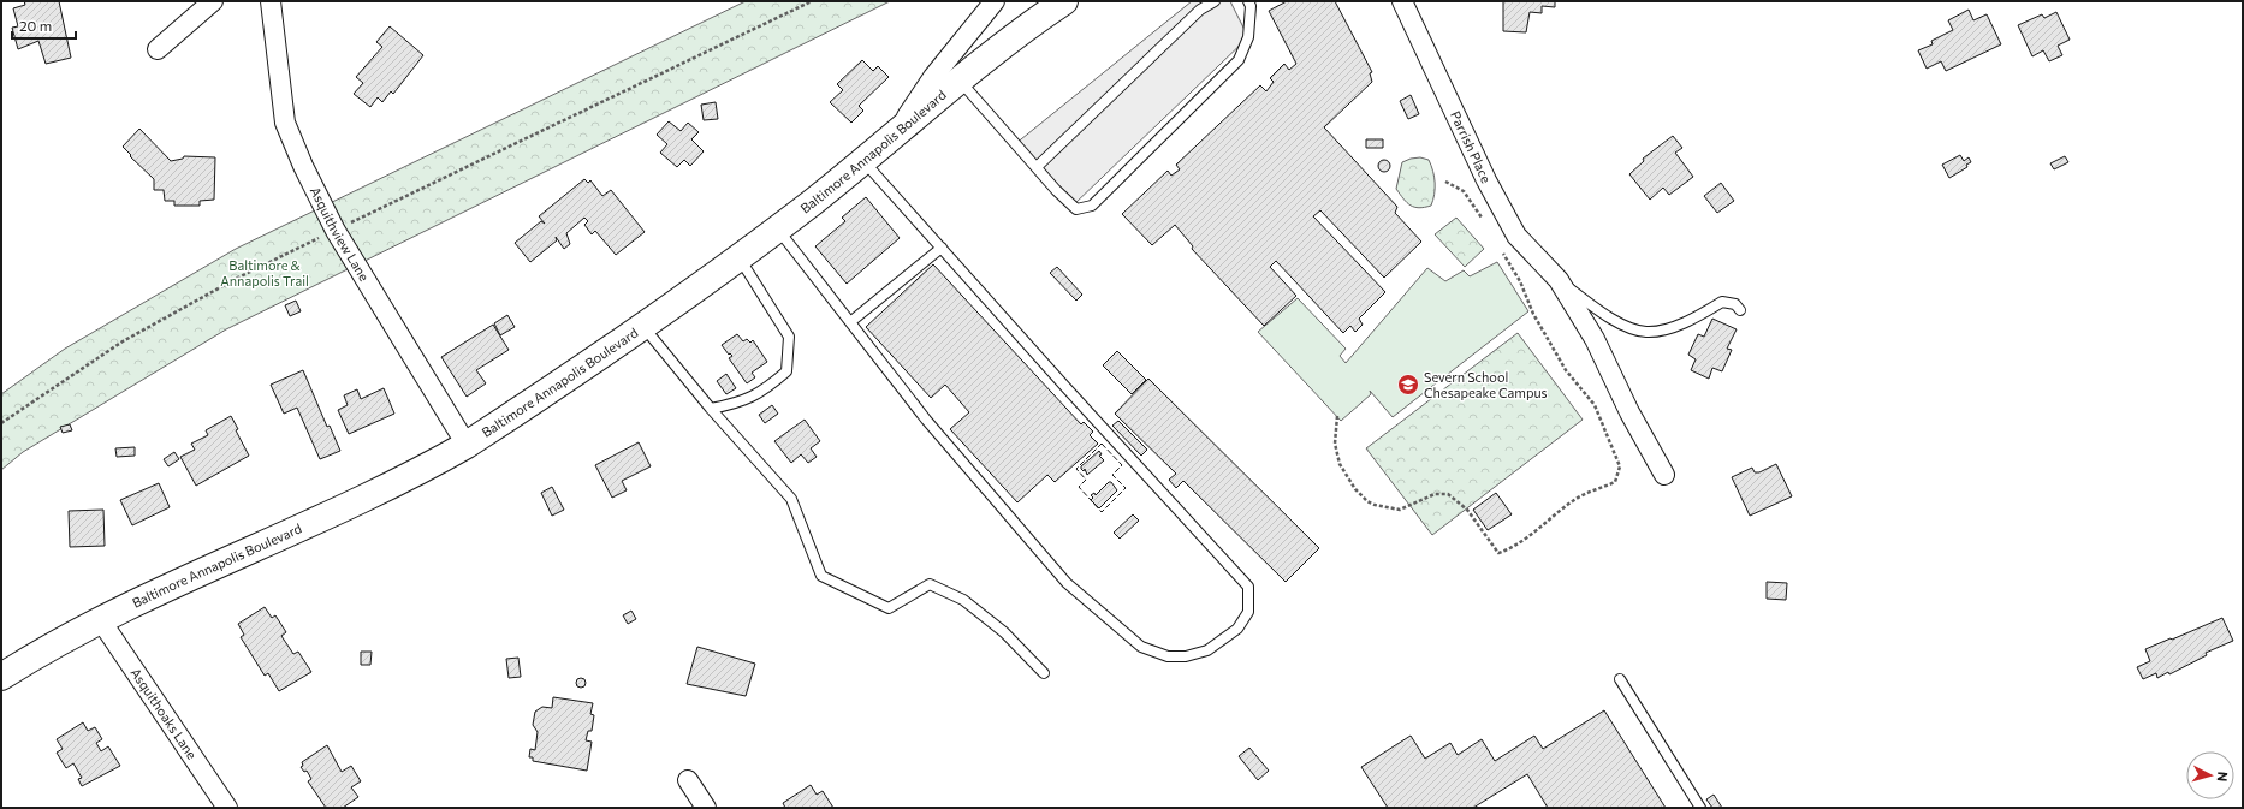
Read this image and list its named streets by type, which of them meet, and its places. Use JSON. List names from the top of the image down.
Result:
{
  "streets": {
    "street": [
      "Parrish Place",
      "Baltimore Annapolis Boulevard",
      "Asquithview Lane",
      "Asquithoaks Lane"
    ]
  },
  "crossings": [
    ["Baltimore Annapolis Boulevard", "Asquithview Lane"],
    ["Baltimore Annapolis Boulevard", "Asquithoaks Lane"]
  ],
  "parks": ["Baltimore & Annapolis Trail"],
  "places": {
    "school or university": ["Severn School Chesapeake Campus"]
  },
  "scale_bar": "20 m",
  "north": "right"
}
